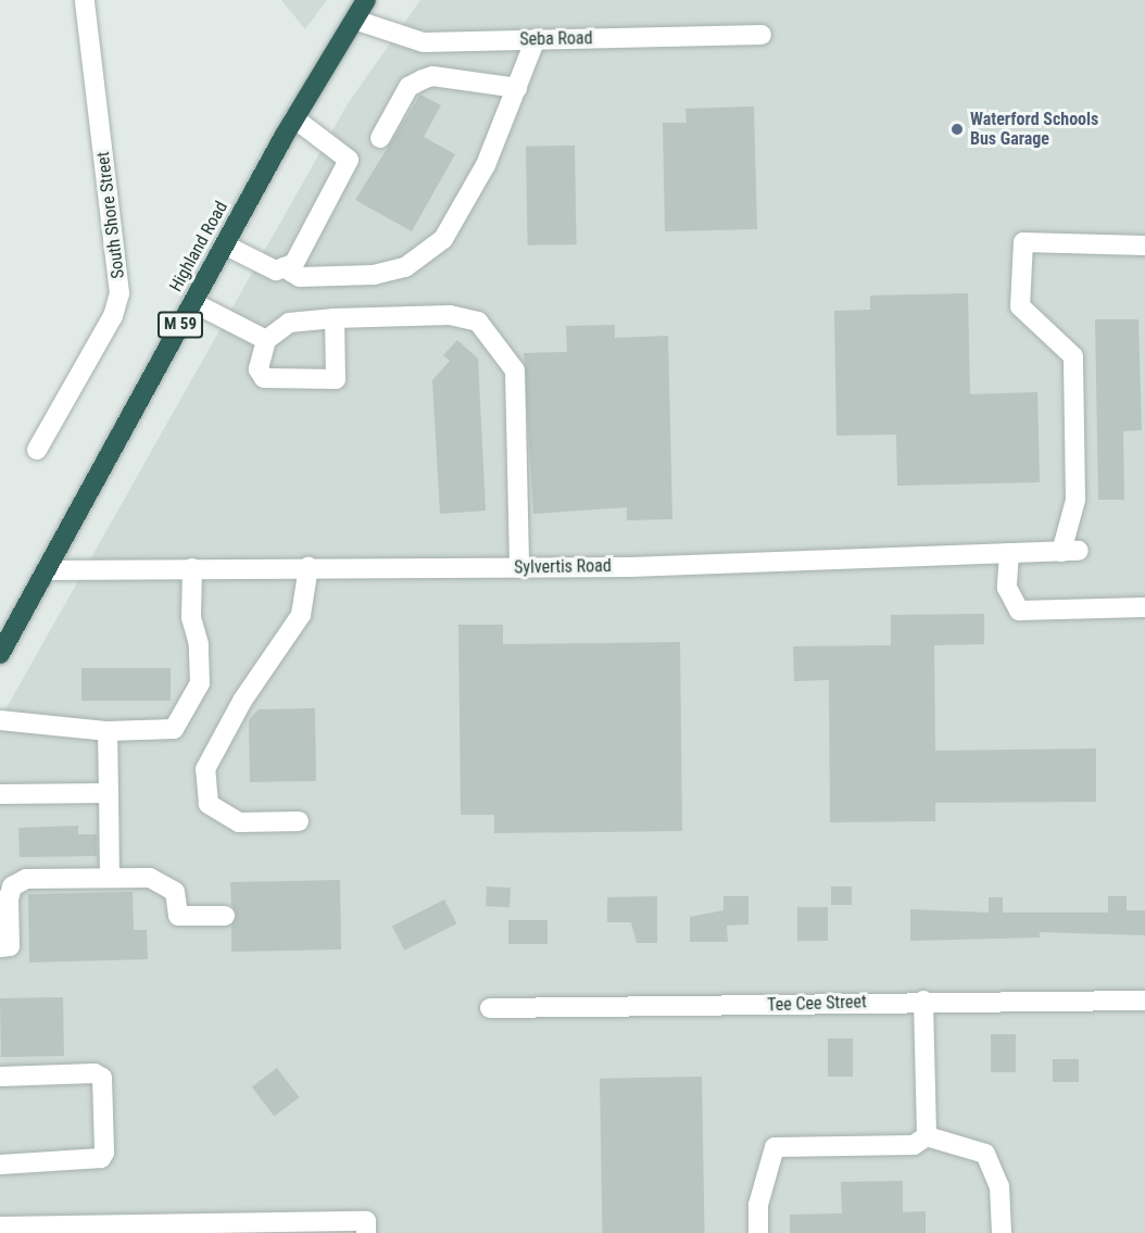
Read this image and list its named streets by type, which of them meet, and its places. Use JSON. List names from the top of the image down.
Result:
{
  "streets": {
    "highway": ["Highland Road", "M 59"],
    "street": [
      "Seba Road",
      "South Shore Street",
      "Sylvertis Road",
      "Tee Cee Street"
    ]
  },
  "crossings": [
    ["Seba Road", "Highland Road"],
    ["Highland Road", "Sylvertis Road"]
  ],
  "places": ["Waterford Schools Bus Garage"]
}
